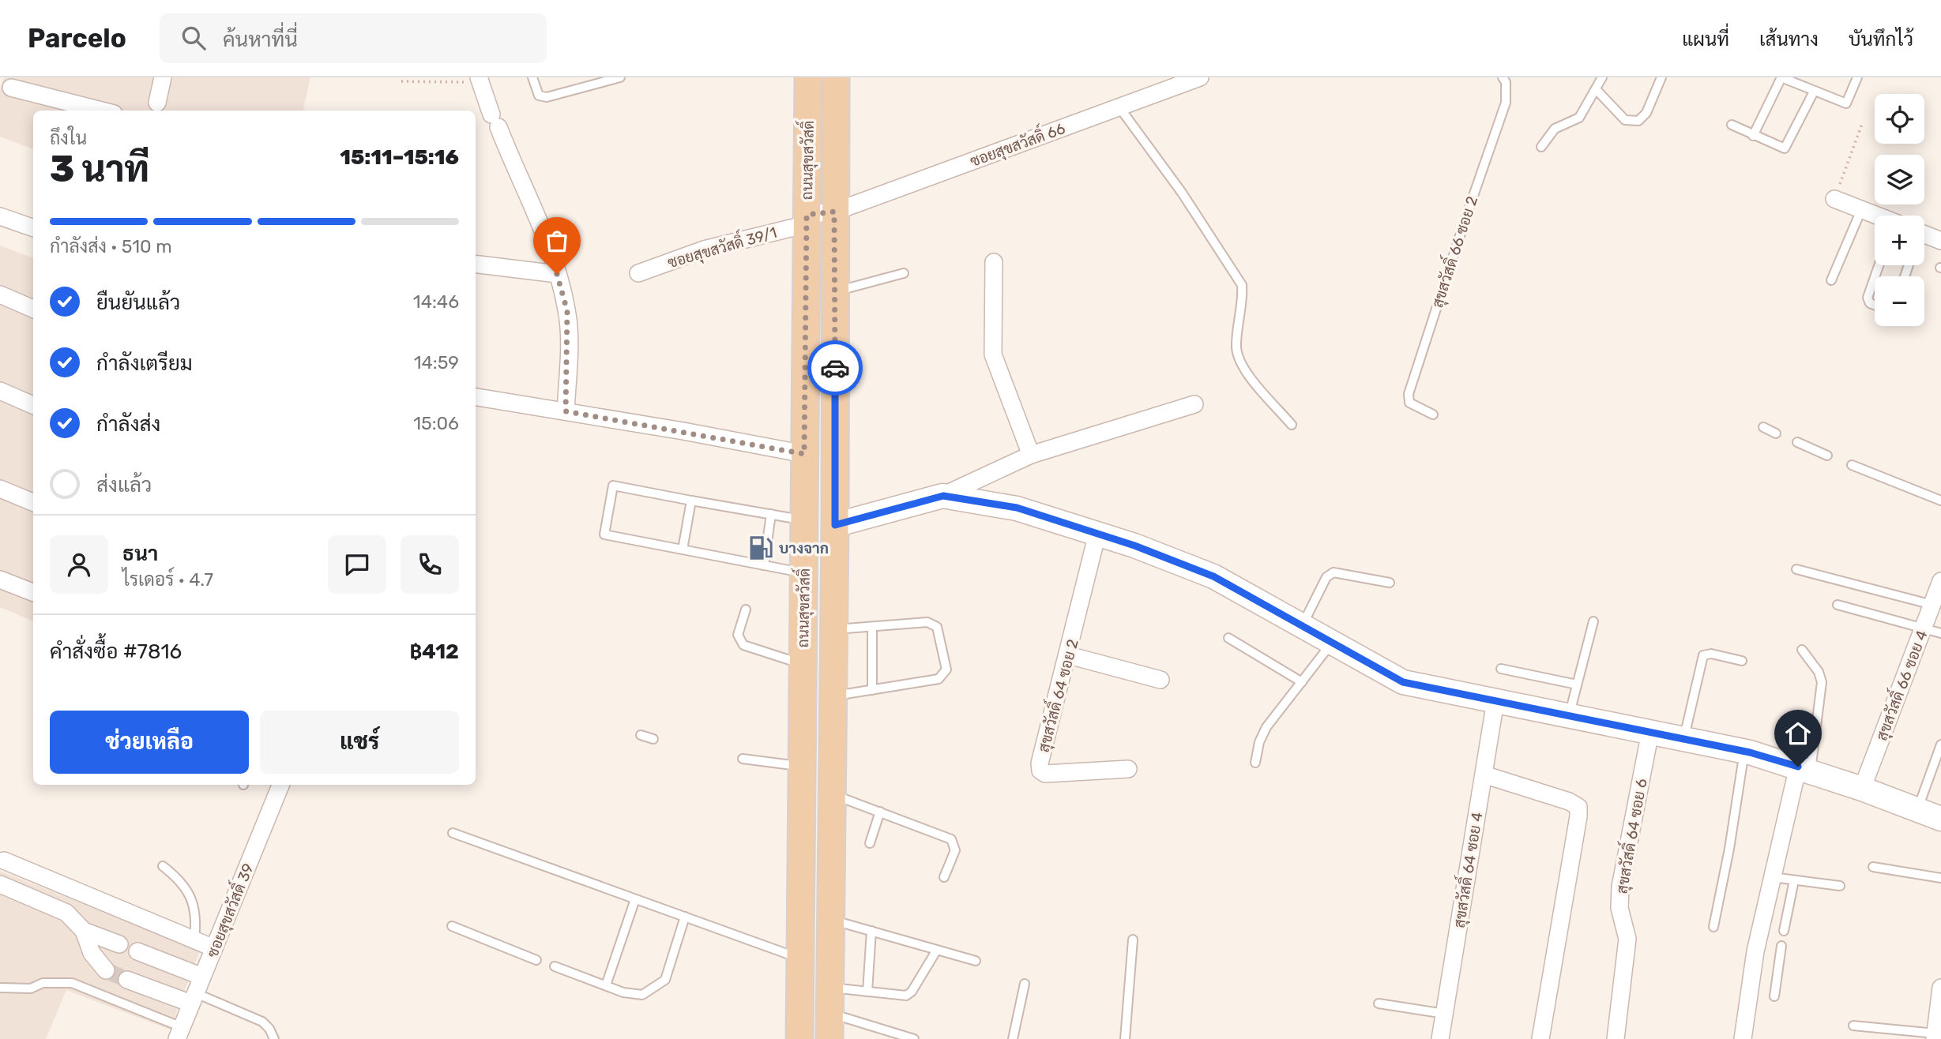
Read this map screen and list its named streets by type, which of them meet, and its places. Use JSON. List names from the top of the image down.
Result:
{
  "streets": {
    "main road": ["ถนนสุขสวัสดิ์"],
    "street": [
      "ซอยสุขสวัสดิ์ 66",
      "ซอยสุขสวัสดิ์ 39/1",
      "สุขสวัสดิ์ 66 ซอย 4",
      "สุขสวัสดิ์ 64 ซอย 2",
      "สุขสวัสดิ์ 64 ซอย 6",
      "สุขสวัสดิ์ 64 ซอย 4",
      "ซอยสุขสวัสดิ์ 39"
    ],
    "lane": ["สุขสวัสดิ์ 66 ซอย 2"]
  },
  "crossings": [
    ["ซอยสุขสวัสดิ์ 66", "ถนนสุขสวัสดิ์"],
    ["ซอยสุขสวัสดิ์ 66", "ซอยสุขสวัสดิ์ 39/1"],
    ["ถนนสุขสวัสดิ์", "ซอยสุขสวัสดิ์ 39/1"]
  ],
  "places": {
    "fuel station": ["บางจาก"]
  },
  "page": {
    "header": "Parcelo",
    "search": "ค้นหาที่นี่",
    "nav": ["แผนที่", "เส้นทาง", "บันทึกไว้"],
    "map_buttons": ["+", "−"],
    "heading": ["3 นาที", "ถึงใน", "15:11–15:16"],
    "panel": [
      "ธนา",
      "ไรเดอร์ · 4.7",
      "คำสั่งซื้อ #7816",
      "฿412"
    ],
    "bar": "กำลังส่ง · 510 m",
    "list": [
      ["ยืนยันแล้ว", "14:46"],
      ["กำลังเตรียม", "14:59"],
      ["กำลังส่ง", "15:06"],
      "ส่งแล้ว"
    ],
    "buttons": ["ช่วยเหลือ", "แชร์"]
  }
}
